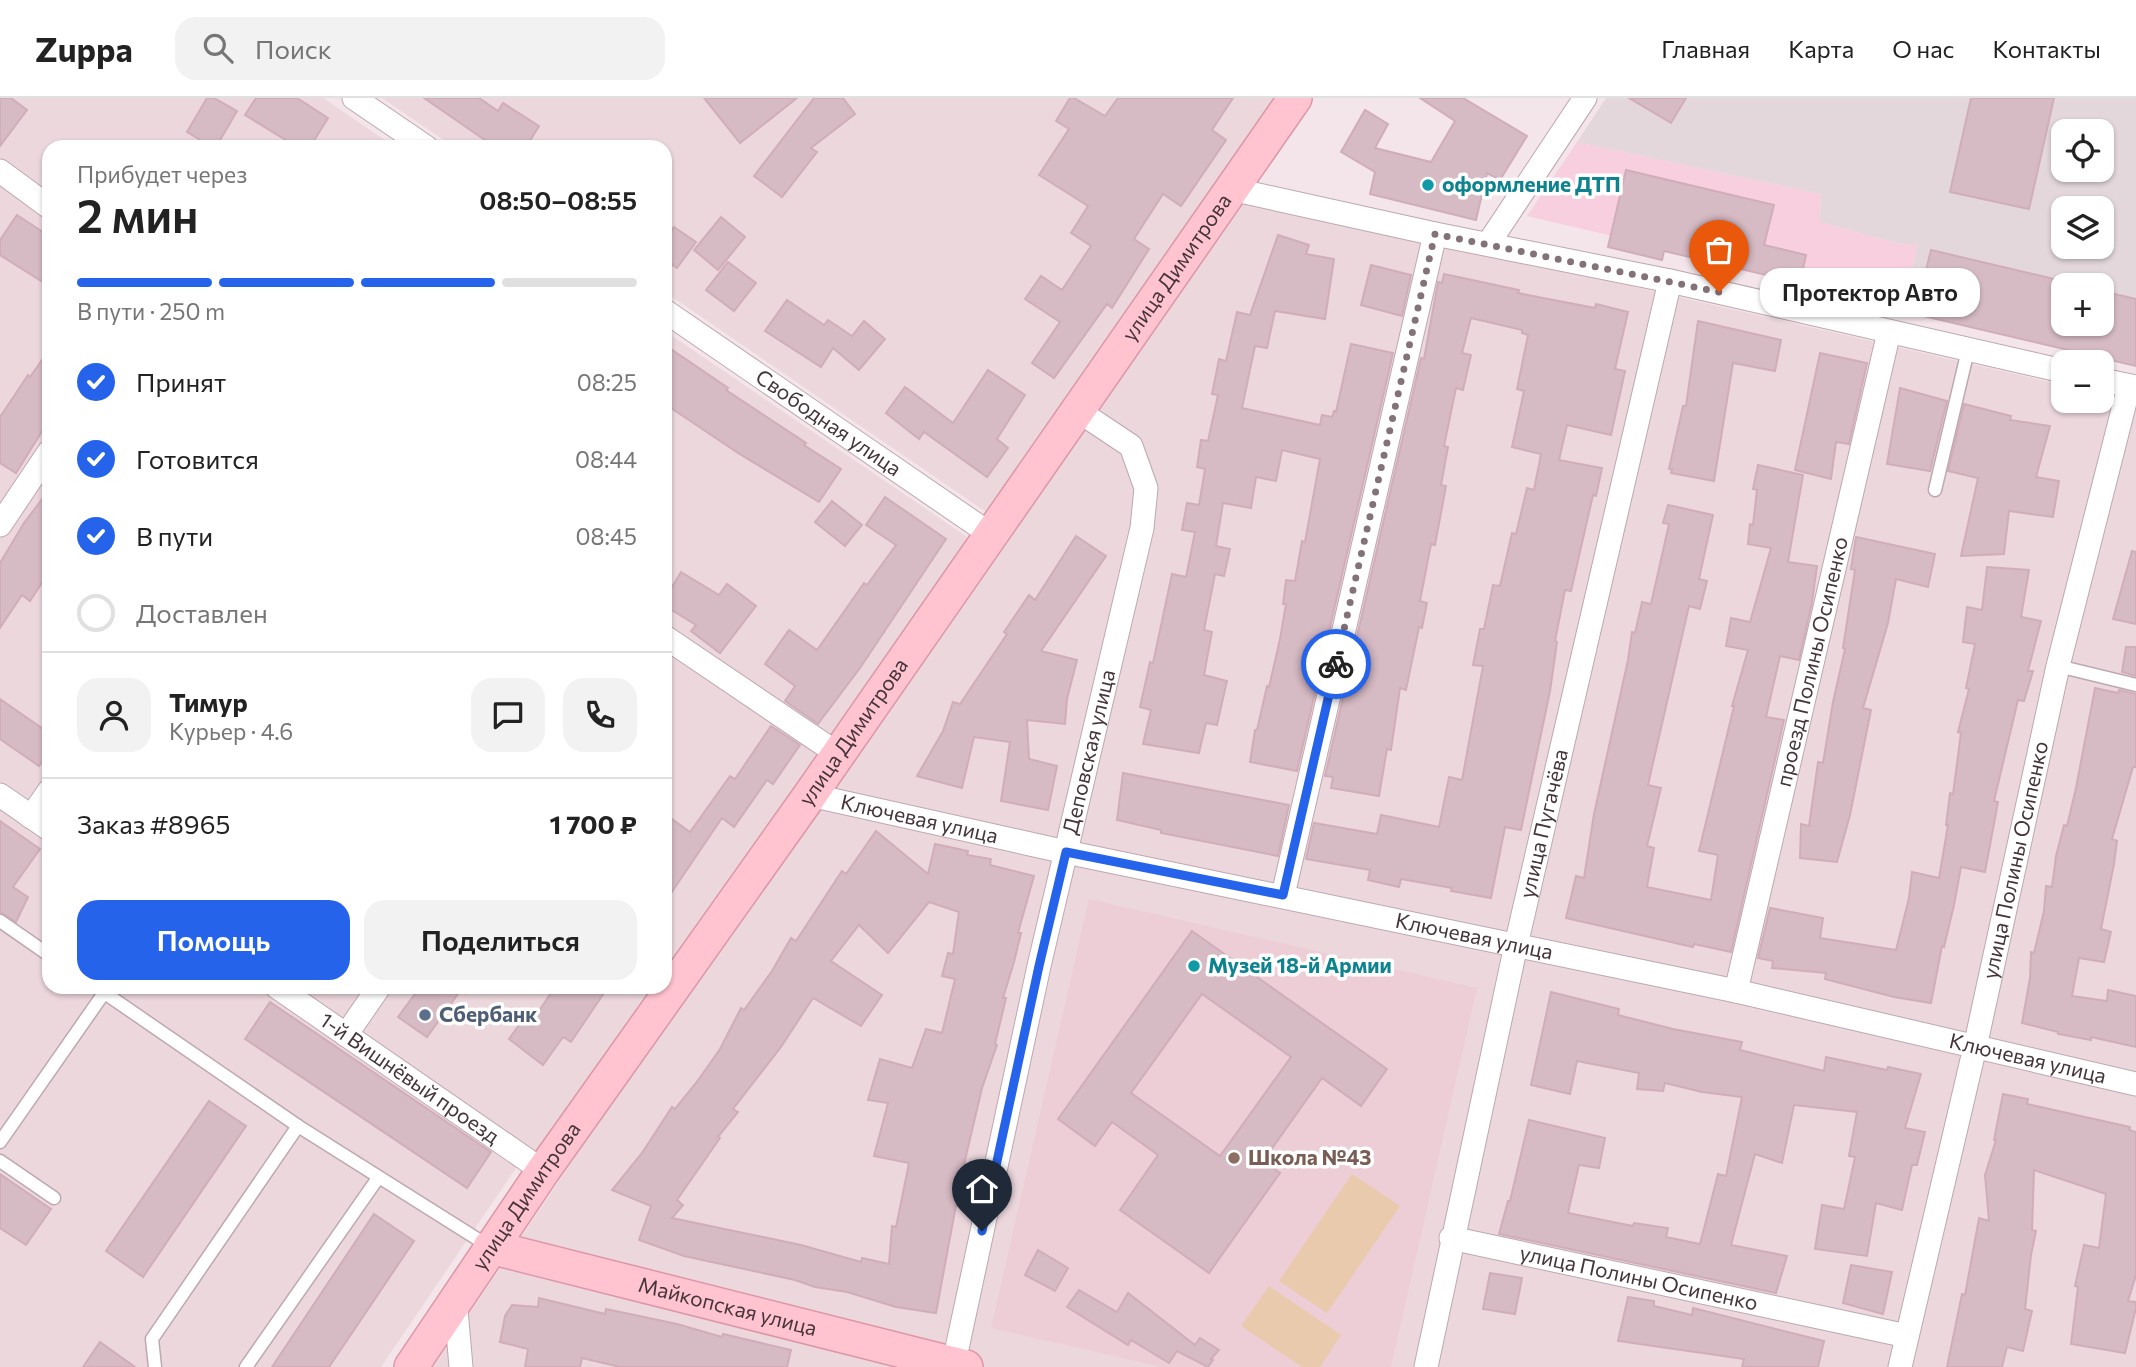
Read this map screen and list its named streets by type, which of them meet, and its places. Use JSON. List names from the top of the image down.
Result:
{
  "streets": {
    "street": [
      "улица Димитрова",
      "Свободная улица",
      "проезд Полины Осипенко",
      "Деповская улица",
      "Ключевая улица",
      "улица Пугачёва",
      "улица Полины Осипенко",
      "1-й Вишнёвый проезд",
      "Майкопская улица"
    ]
  },
  "crossings": [
    ["улица Димитрова", "Свободная улица"],
    ["улица Димитрова", "Деповская улица"],
    ["улица Димитрова", "Ключевая улица"],
    ["улица Димитрова", "1-й Вишнёвый проезд"],
    ["улица Димитрова", "Майкопская улица"],
    ["проезд Полины Осипенко", "Ключевая улица"],
    ["Деповская улица", "Ключевая улица"],
    ["Деповская улица", "Майкопская улица"],
    ["Ключевая улица", "улица Пугачёва"],
    ["Ключевая улица", "улица Полины Осипенко"],
    ["улица Пугачёва", "улица Полины Осипенко"]
  ],
  "places": [
    "оформление ДТП",
    "Протектор Авто",
    "Музей 18-й Армии",
    "Сбербанк",
    "Школа №43"
  ],
  "page": {
    "header": "Zuppa",
    "search": "Поиск",
    "nav": [
      "Главная",
      "Карта",
      "О нас",
      "Контакты"
    ],
    "map_buttons": ["+", "−"],
    "heading": ["2 мин", "Прибудет через", "08:50–08:55"],
    "panel": [
      "Тимур",
      "Курьер · 4.6",
      "Заказ #8965",
      "1 700 ₽"
    ],
    "bar": "В пути · 250 m",
    "bubble": "Протектор Авто",
    "list": [
      ["Принят", "08:25"],
      ["Готовится", "08:44"],
      ["В пути", "08:45"],
      "Доставлен"
    ],
    "buttons": ["Помощь", "Поделиться"]
  }
}
